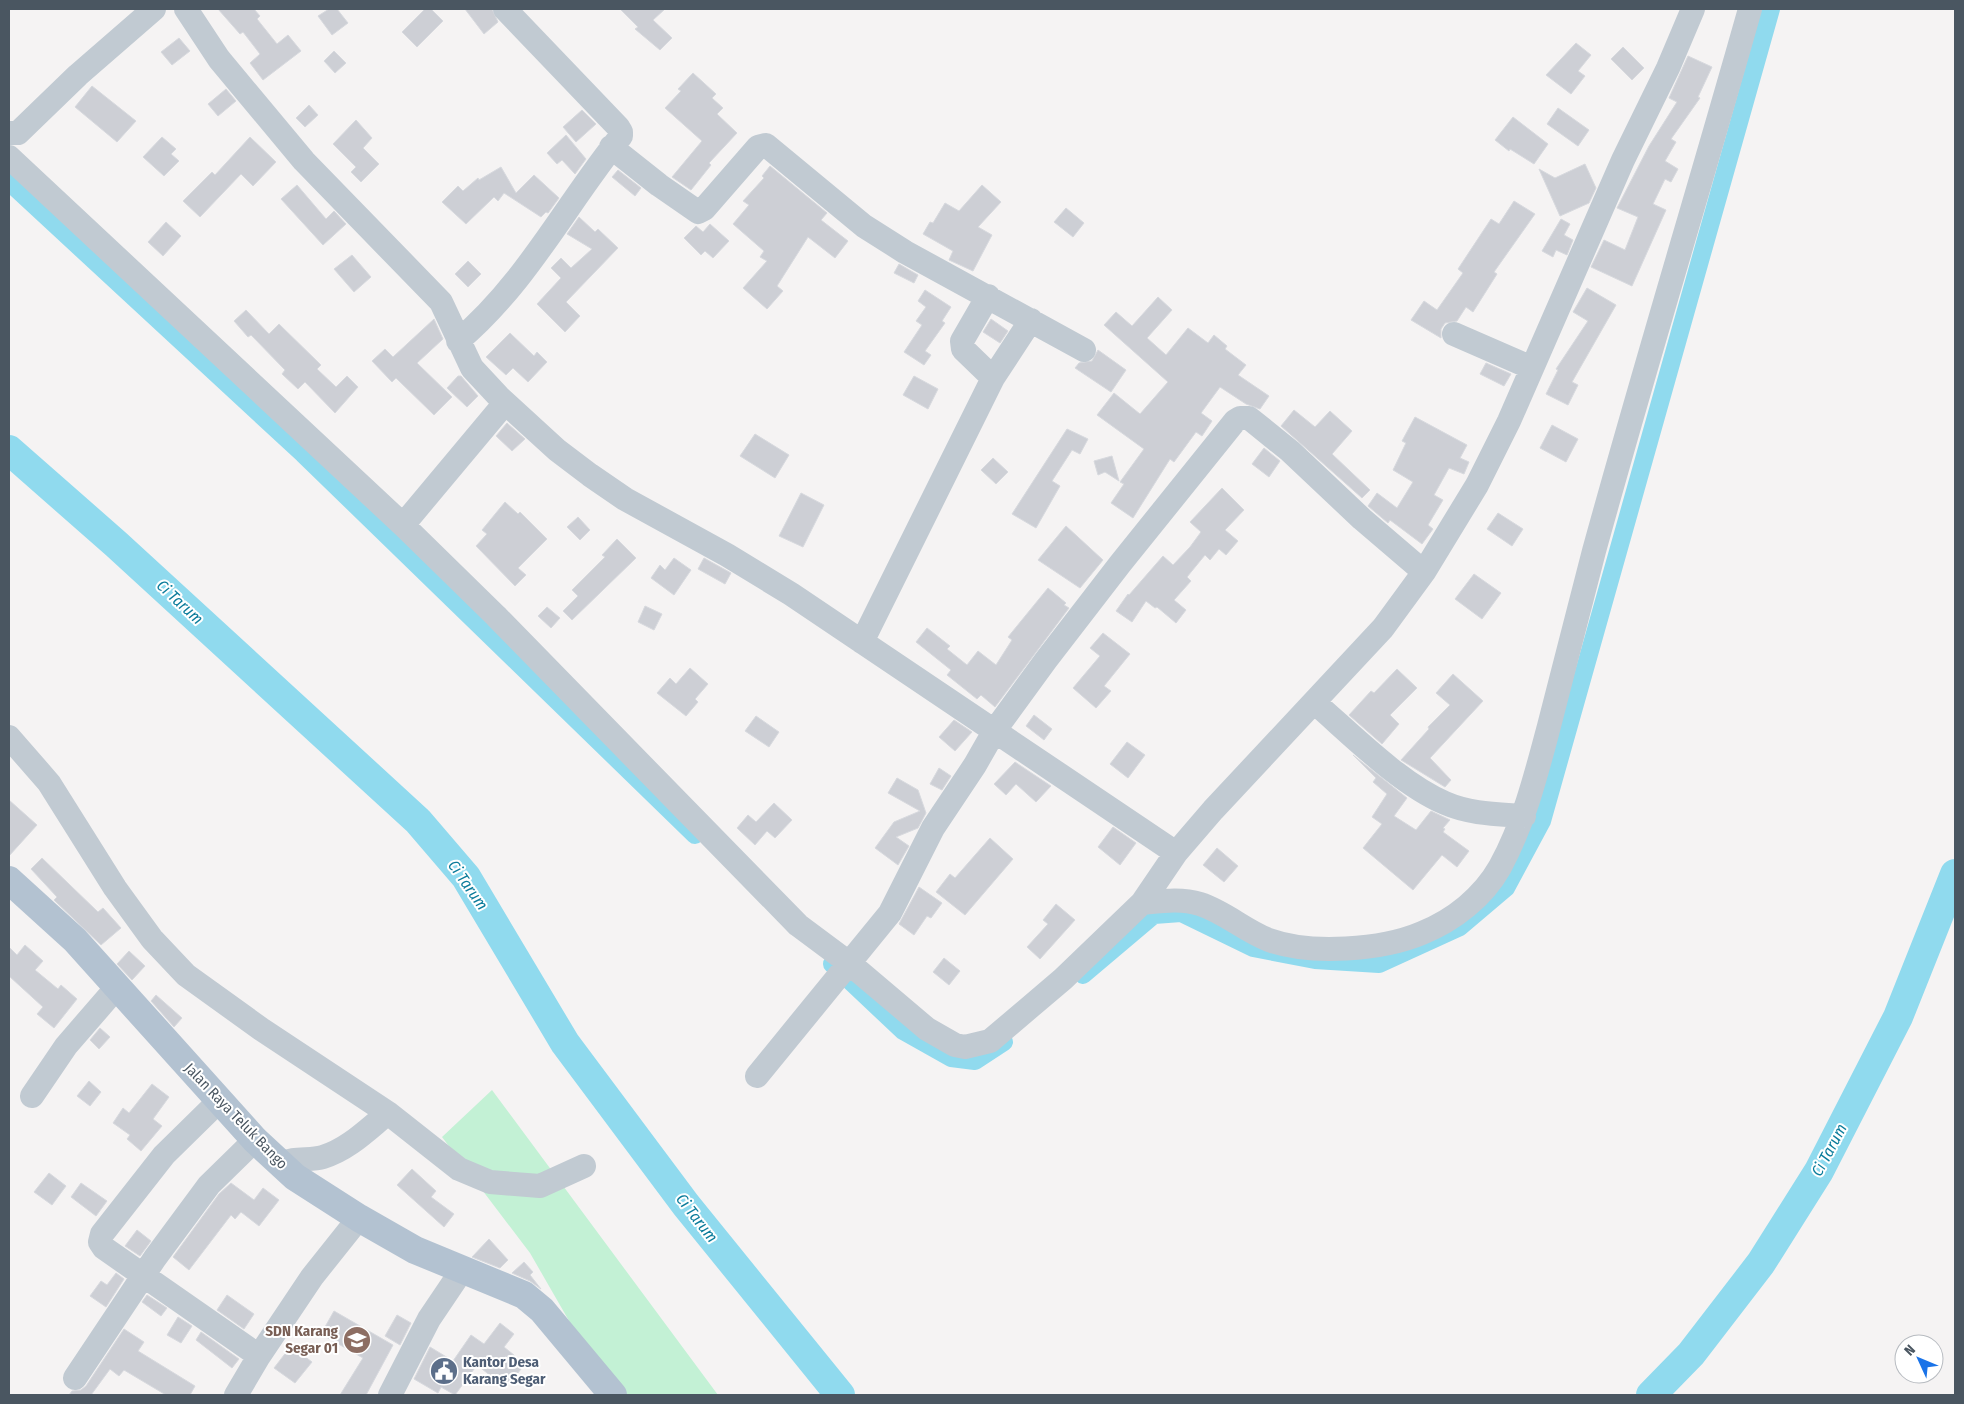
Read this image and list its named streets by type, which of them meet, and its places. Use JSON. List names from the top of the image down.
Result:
{
  "streets": {
    "main road": ["Jalan Raya Teluk Bango"]
  },
  "water": ["Ci Tarum"],
  "places": {
    "school or university": ["SDN Karang Segar 01"],
    "public building": ["Kantor Desa Karang Segar"]
  },
  "north": "top left"
}
